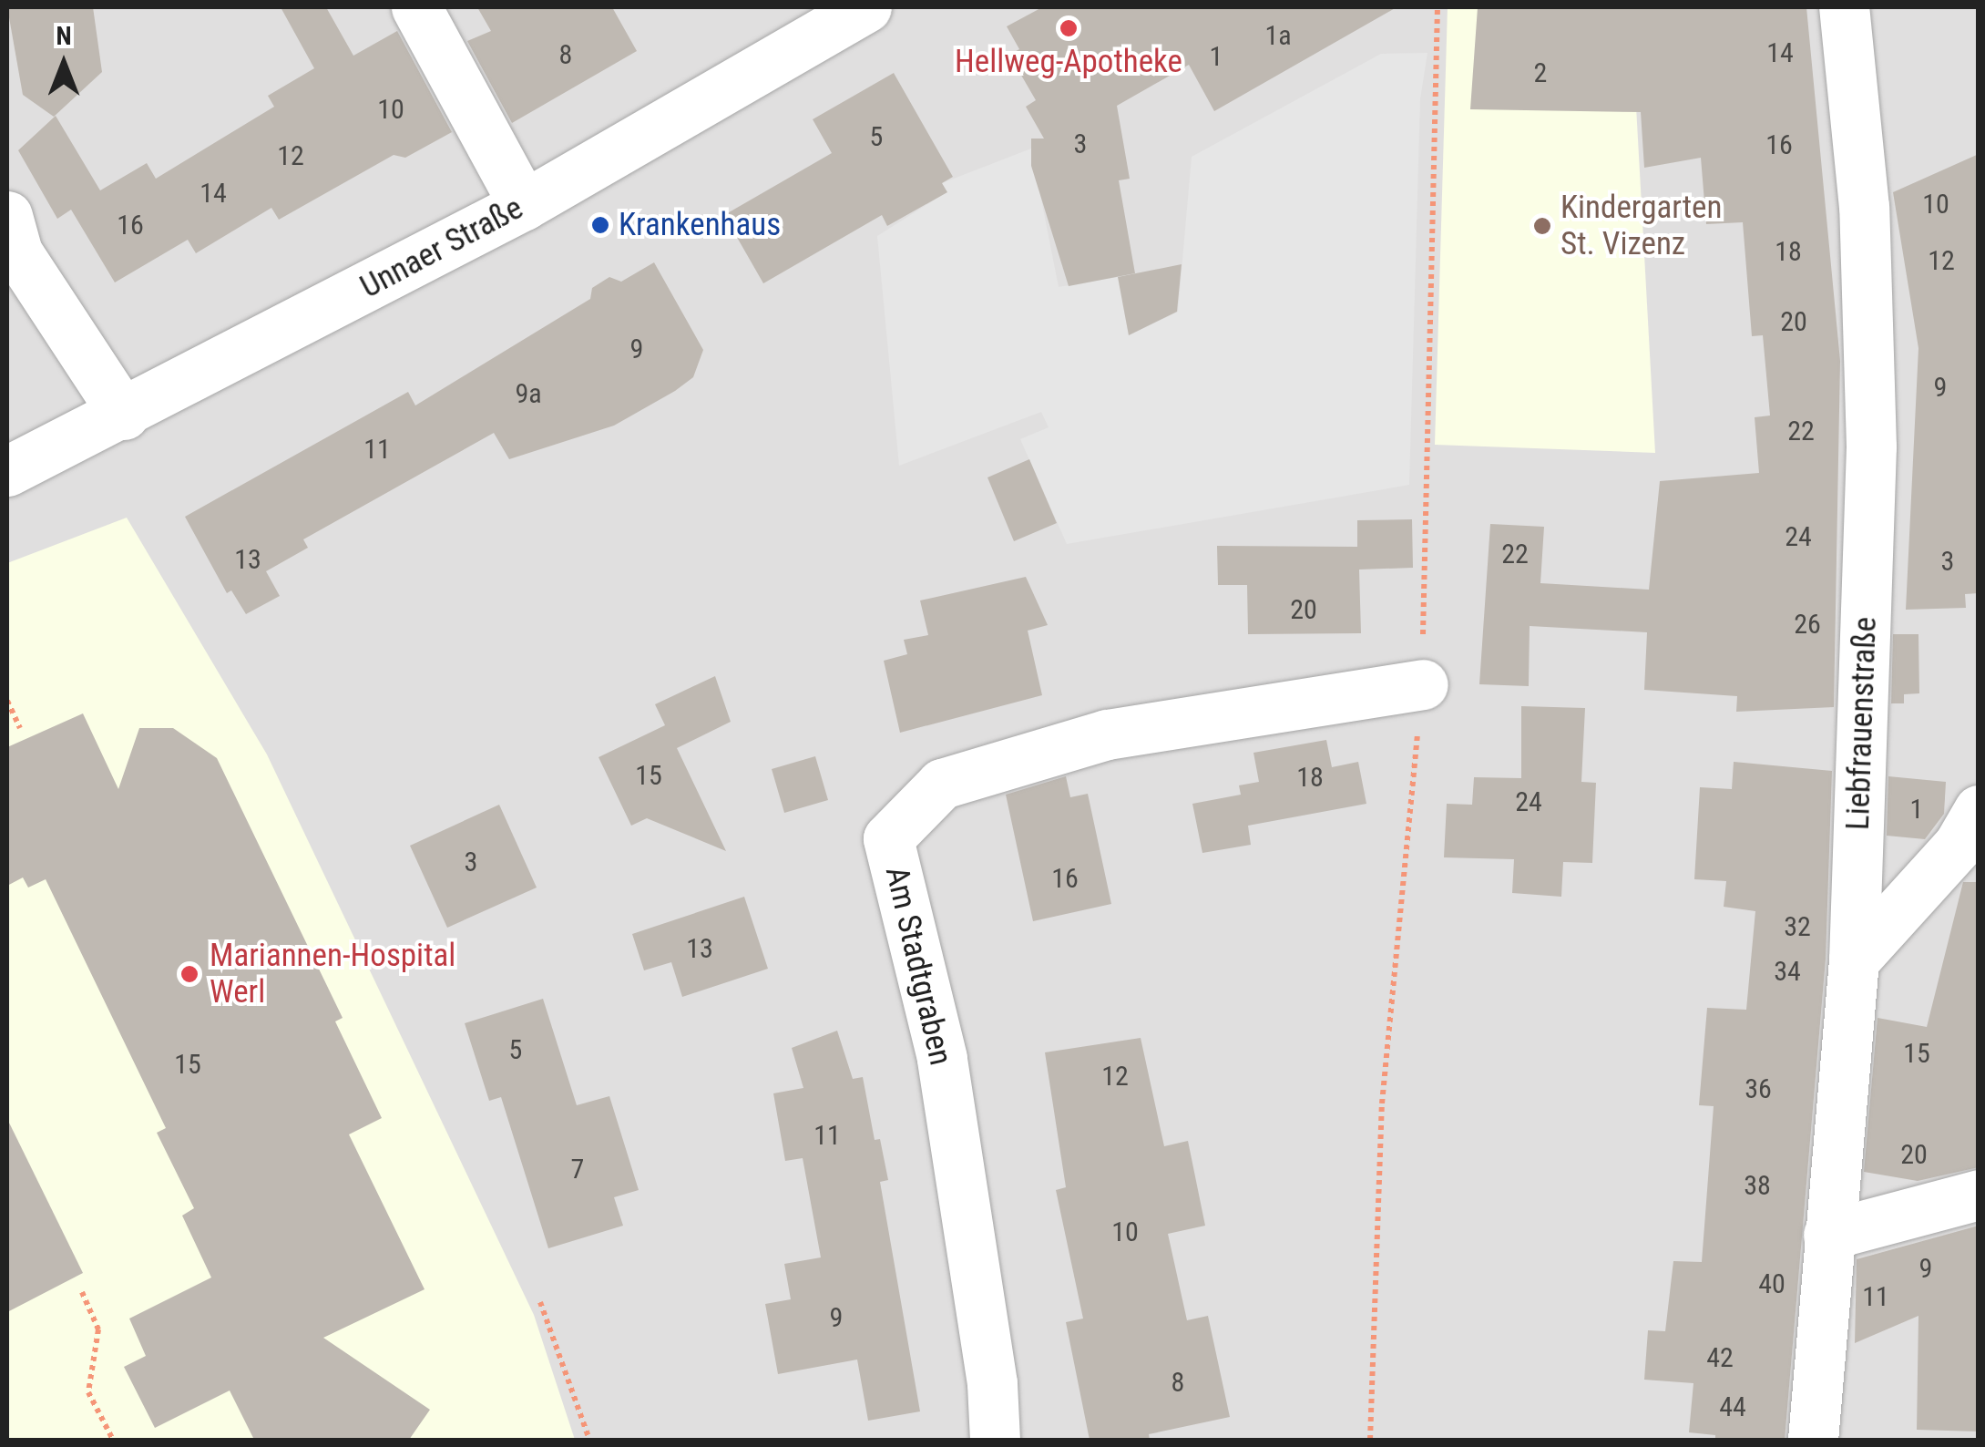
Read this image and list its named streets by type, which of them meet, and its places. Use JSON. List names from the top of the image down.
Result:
{
  "streets": {
    "street": ["Unnaer Straße", "Liebfrauenstraße", "Am Stadtgraben"]
  },
  "places": [
    "Hellweg-Apotheke",
    "Krankenhaus",
    "Kindergarten St. Vizenz",
    "Mariannen-Hospital Werl"
  ],
  "house_numbers": [
    "1a",
    "14",
    "8",
    "1",
    "2",
    "10",
    "5",
    "3",
    "16",
    "12",
    "14",
    "10",
    "16",
    "18",
    "12",
    "20",
    "9",
    "9",
    "9a",
    "22",
    "11",
    "24",
    "22",
    "13",
    "3",
    "20",
    "26",
    "15",
    "18",
    "24",
    "1",
    "3",
    "16",
    "32",
    "13",
    "34",
    "5",
    "15",
    "15",
    "12",
    "36",
    "11",
    "20",
    "7",
    "38",
    "10",
    "9",
    "40",
    "11",
    "9",
    "42",
    "8",
    "44"
  ],
  "north": "top"
}
